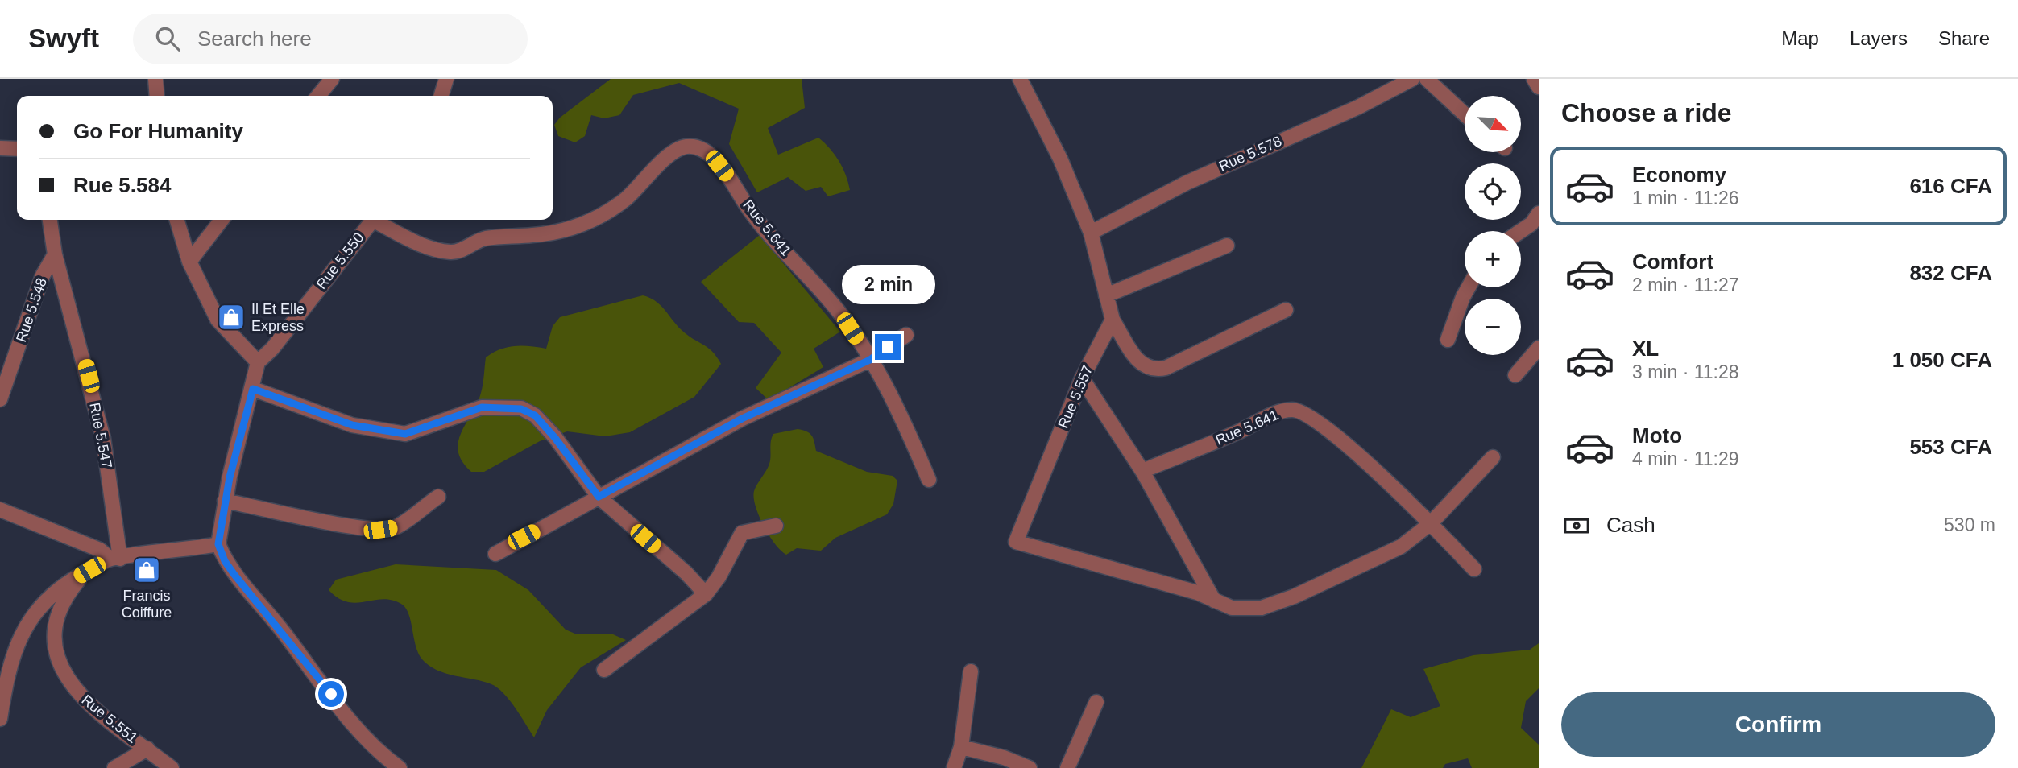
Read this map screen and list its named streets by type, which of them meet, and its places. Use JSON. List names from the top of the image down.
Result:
{
  "streets": {
    "street": [
      "Rue 5.578",
      "Rue 5.641",
      "Rue 5.550",
      "Rue 5.548",
      "Rue 5.557",
      "Rue 5.547",
      "Rue 5.551"
    ]
  },
  "crossings": [
    ["Rue 5.548", "Rue 5.547"]
  ],
  "places": {
    "shop": ["Il Et Elle Express", "Francis Coiffure"]
  },
  "north": "bottom right",
  "page": {
    "header": "Swyft",
    "search": "Search here",
    "nav": ["Map", "Layers", "Share"],
    "heading": "Choose a ride",
    "map_buttons": ["+", "−"],
    "banner": ["Go For Humanity", "Rue 5.584"],
    "list": [
      {
        "name": "Economy",
        "note": "1 min · 11:26",
        "value": "616 CFA"
      },
      {
        "name": "Comfort",
        "note": "2 min · 11:27",
        "value": "832 CFA"
      },
      {
        "name": "XL",
        "note": "3 min · 11:28",
        "value": "1 050 CFA"
      },
      {
        "name": "Moto",
        "note": "4 min · 11:29",
        "value": "553 CFA"
      }
    ],
    "bubble": "2 min",
    "pay": ["Cash", "530 m"],
    "buttons": "Confirm"
  }
}
